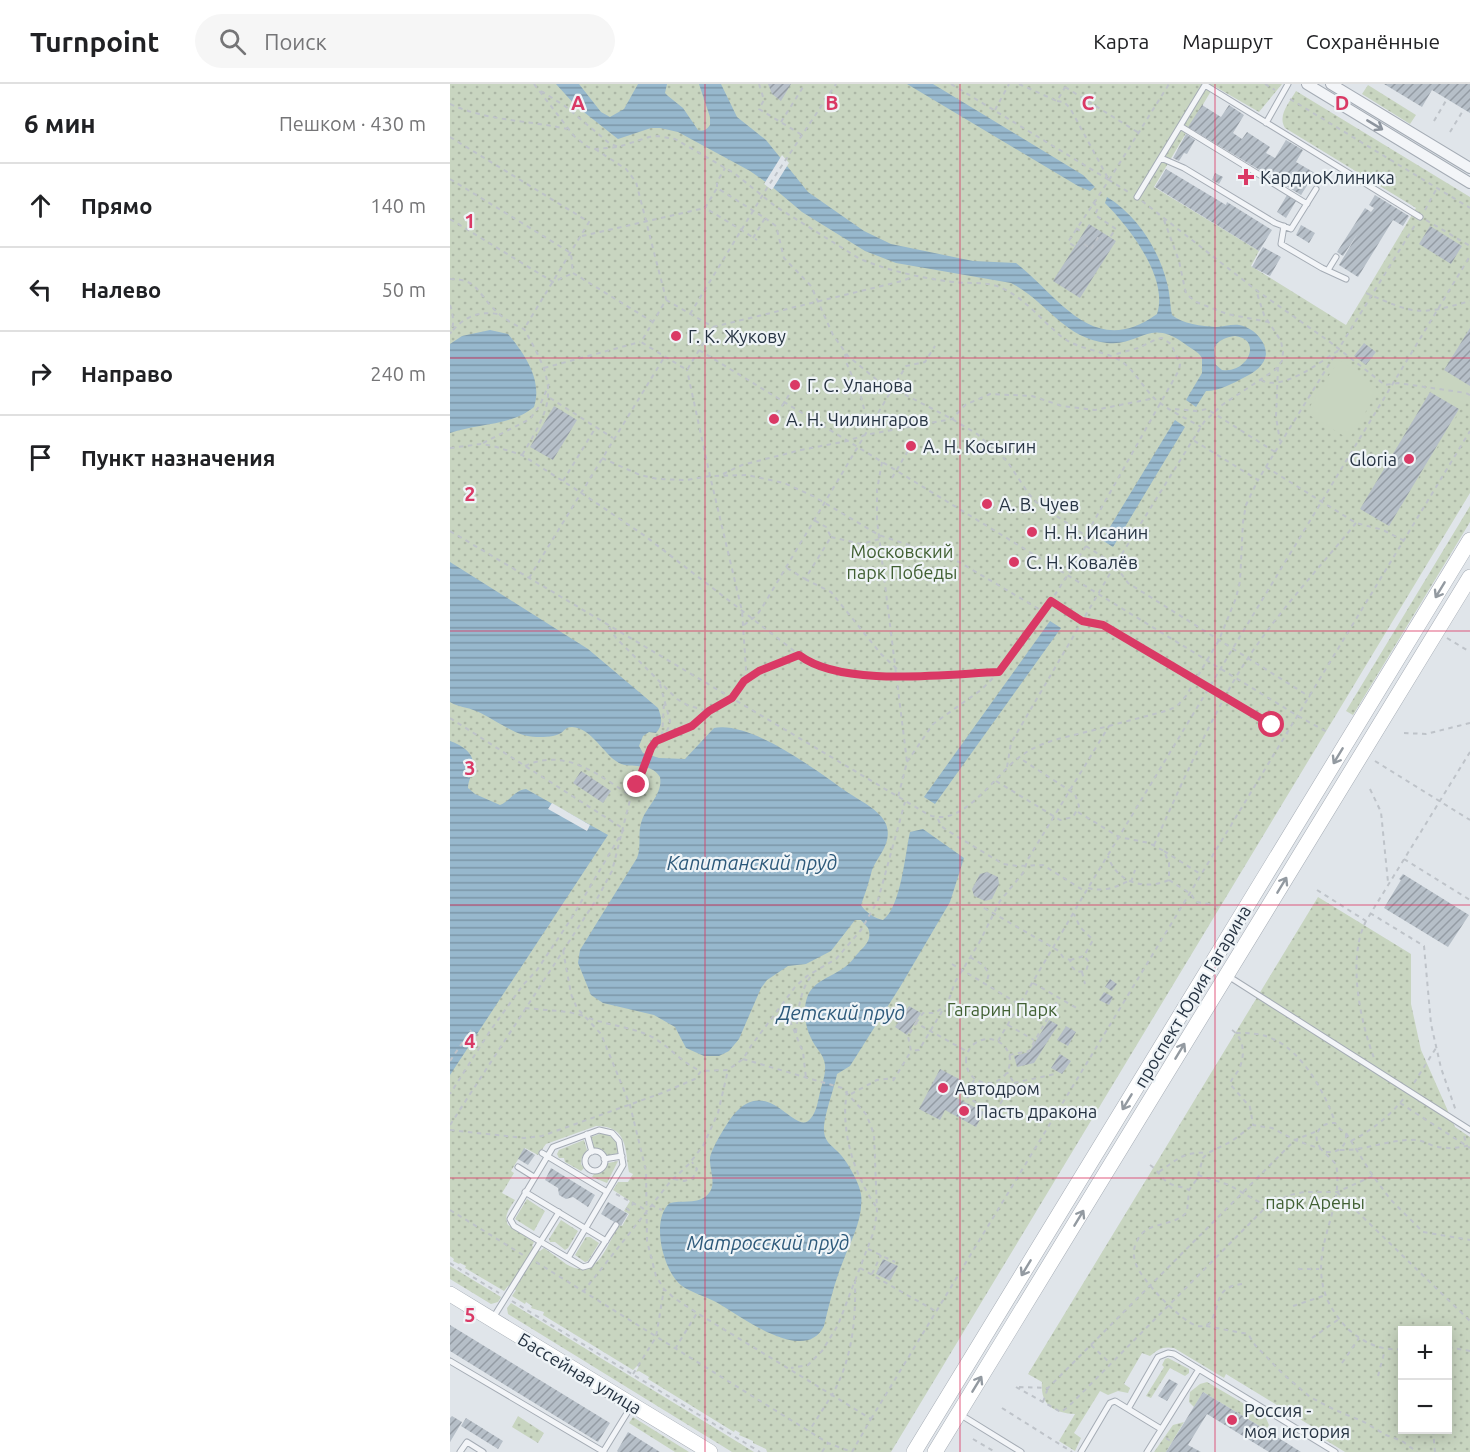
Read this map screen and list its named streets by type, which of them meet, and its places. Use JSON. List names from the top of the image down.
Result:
{
  "streets": {
    "main road": ["проспект Юрия Гагарина", "Бассейная улица"]
  },
  "water": ["Капитанский пруд", "Детский пруд", "Матросский пруд"],
  "parks": ["Московский парк Победы", "Гагарин Парк", "парк Арены"],
  "places": {
    "health": ["КардиоКлиника"],
    "other": [
      "Г. К. Жукову",
      "Г. С. Уланова",
      "А. Н. Чилингаров",
      "А. Н. Косыгин",
      "Gloria",
      "А. В. Чуев",
      "Н. Н. Исанин",
      "С. Н. Ковалёв",
      "Автодром",
      "Пасть дракона",
      "Россия - моя история"
    ]
  },
  "page": {
    "header": "Turnpoint",
    "search": "Поиск",
    "nav": ["Карта", "Маршрут", "Сохранённые"],
    "heading": ["6 мин", "Пешком · 430 m"],
    "list": [
      ["Прямо", "140 m"],
      ["Налево", "50 m"],
      ["Направо", "240 m"],
      "Пункт назначения"
    ],
    "map_buttons": ["+", "−"]
  },
  "grid": {
    "columns": [
      "A",
      "B",
      "C",
      "D"
    ],
    "rows": [
      "1",
      "2",
      "3",
      "4",
      "5"
    ]
  }
}
